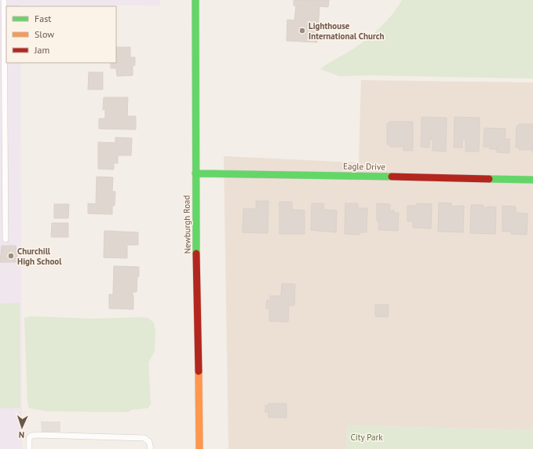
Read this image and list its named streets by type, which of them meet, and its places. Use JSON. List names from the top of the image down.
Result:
{
  "streets": {
    "main road": ["Eagle Drive", "Newburgh Road"]
  },
  "crossings": [
    ["Eagle Drive", "Newburgh Road"]
  ],
  "parks": ["City Park"],
  "places": ["Lighthouse International Church", "Churchill High School"],
  "legend": ["Fast", "Slow", "Jam"],
  "north": "bottom"
}
